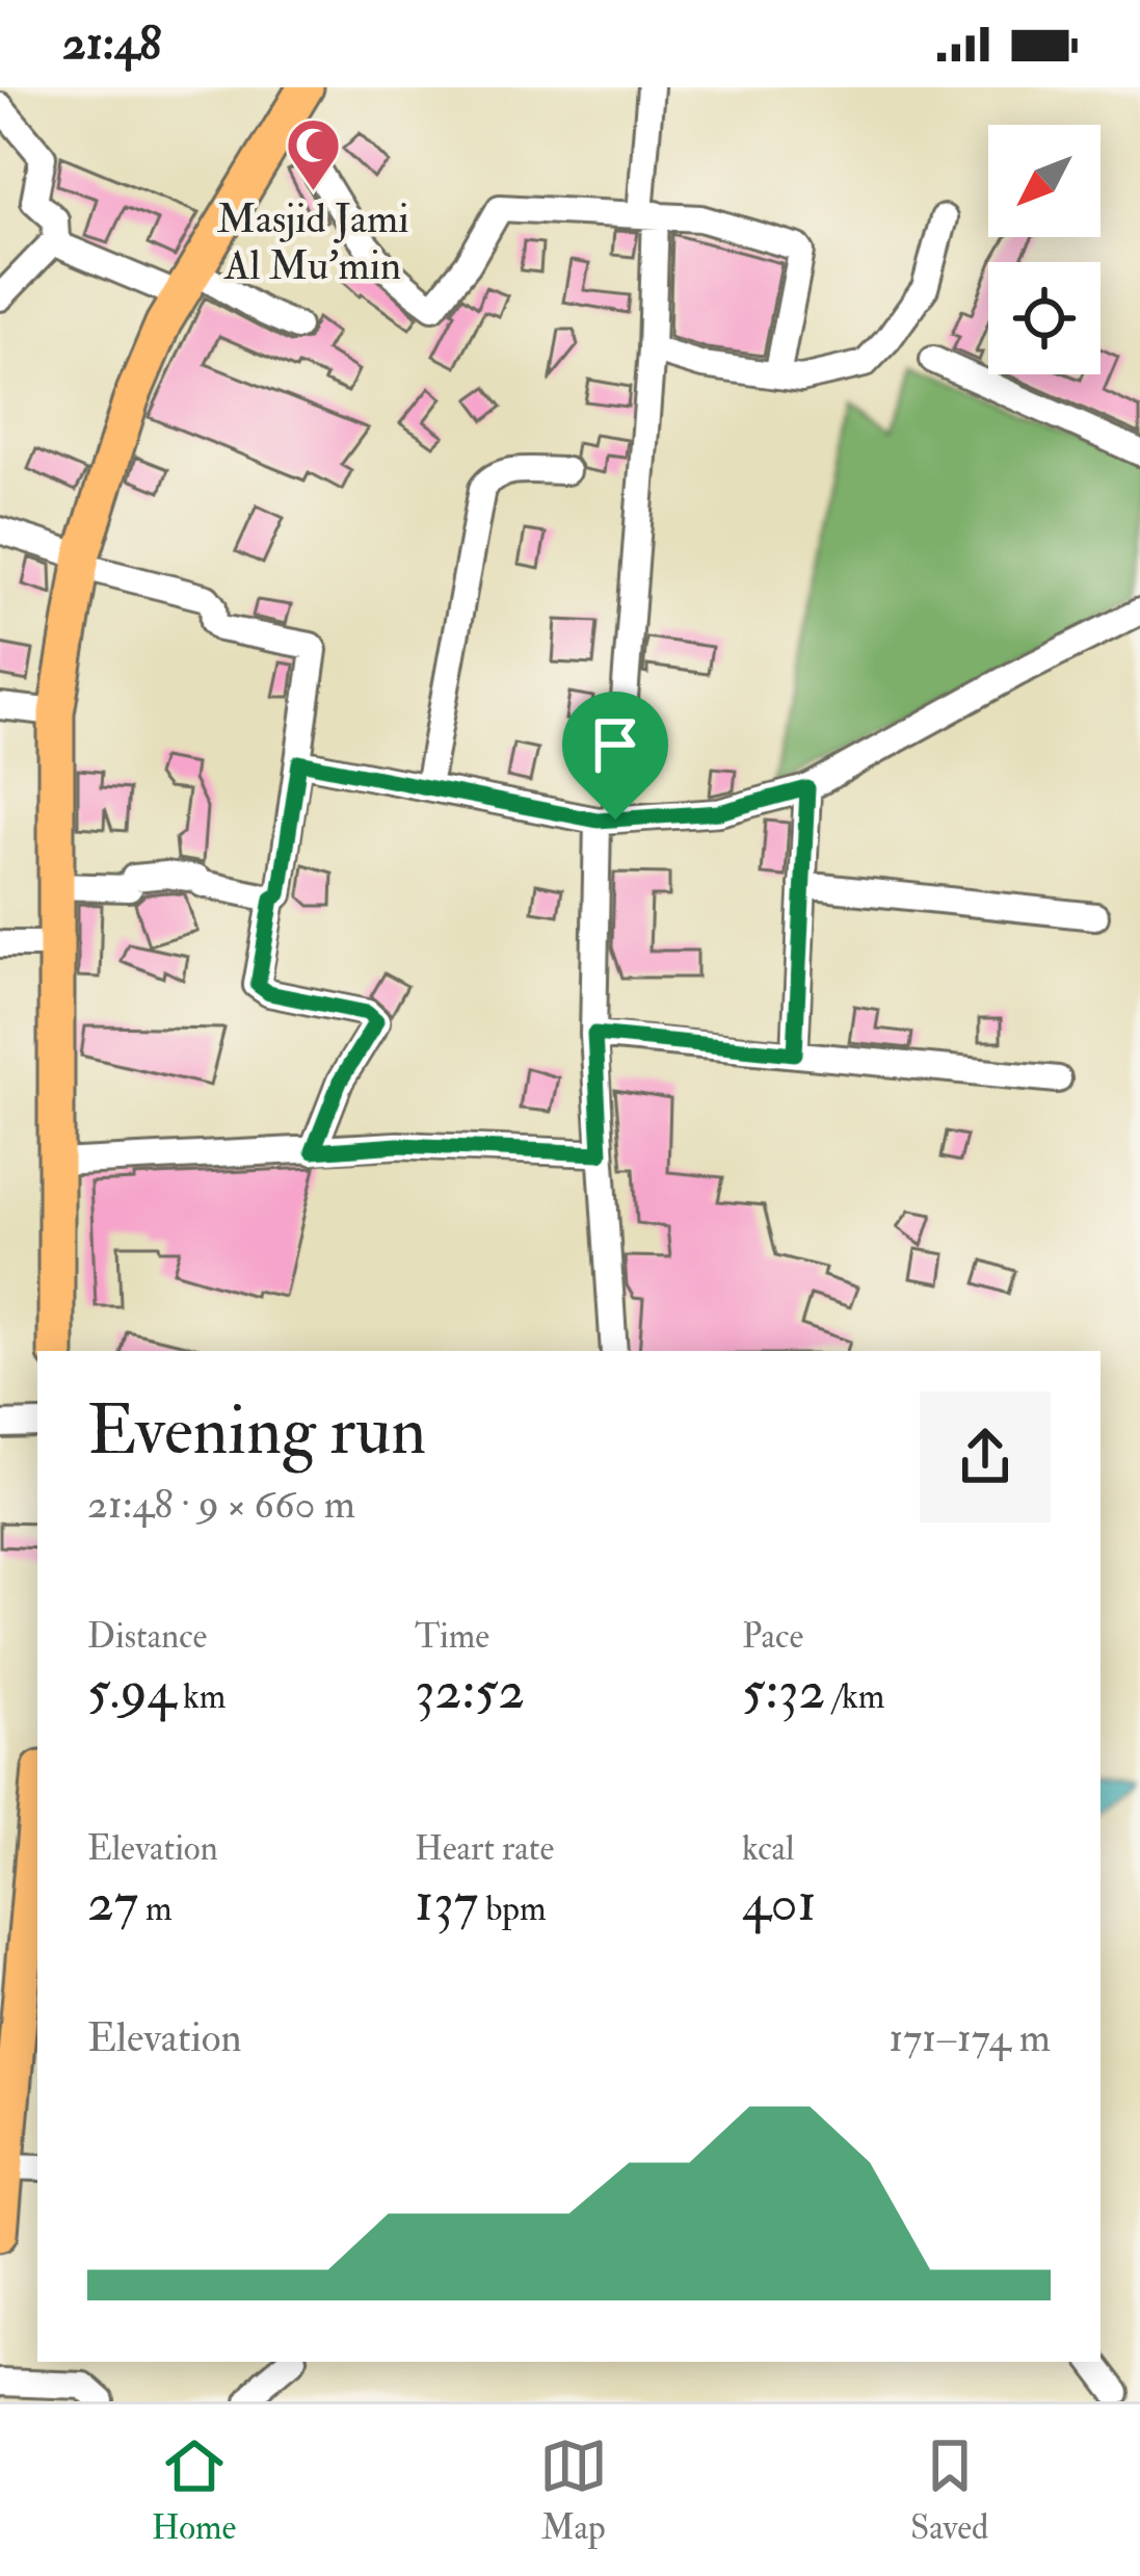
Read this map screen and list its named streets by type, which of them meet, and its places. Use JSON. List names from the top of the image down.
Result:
{
  "places": {
    "mosque": ["Masjid Jami Al Mu'min"]
  },
  "north": "bottom left",
  "page": {
    "status": "21:48",
    "heading": ["Evening run", "21:48 · 9 × 660 m"],
    "stats": [
      ["Distance", "5.94 km"],
      ["Time", "32:52"],
      ["Pace", "5:32 /km"],
      ["Elevation", "27 m"],
      ["Heart rate", "137 bpm"],
      ["kcal", "401"]
    ],
    "chart": ["Elevation", "171–174 m"],
    "tabs": ["Home", "Map", "Saved"]
  }
}
